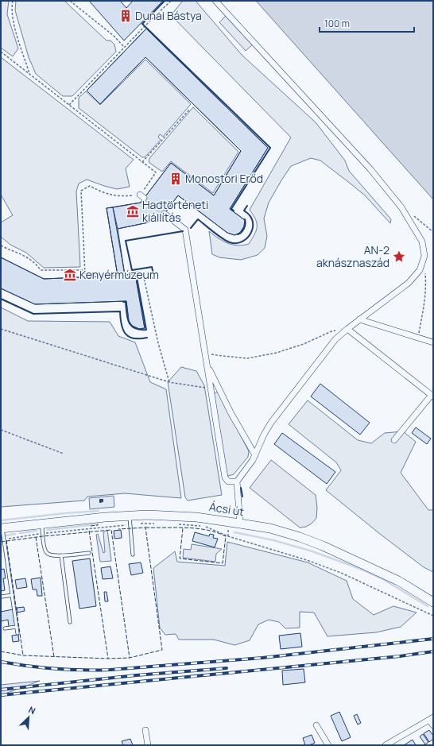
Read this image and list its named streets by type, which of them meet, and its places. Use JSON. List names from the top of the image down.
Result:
{
  "streets": {
    "main road": ["Ácsi út"]
  },
  "places": {
    "building": ["Dunai Bástya", "Monostori Erőd"],
    "museum": ["Hadtörténeti kiállítás", "Kenyérmúzeum"],
    "place": ["AN-2 aknásznaszád"]
  },
  "scale_bar": "100 m",
  "north": "top right"
}
